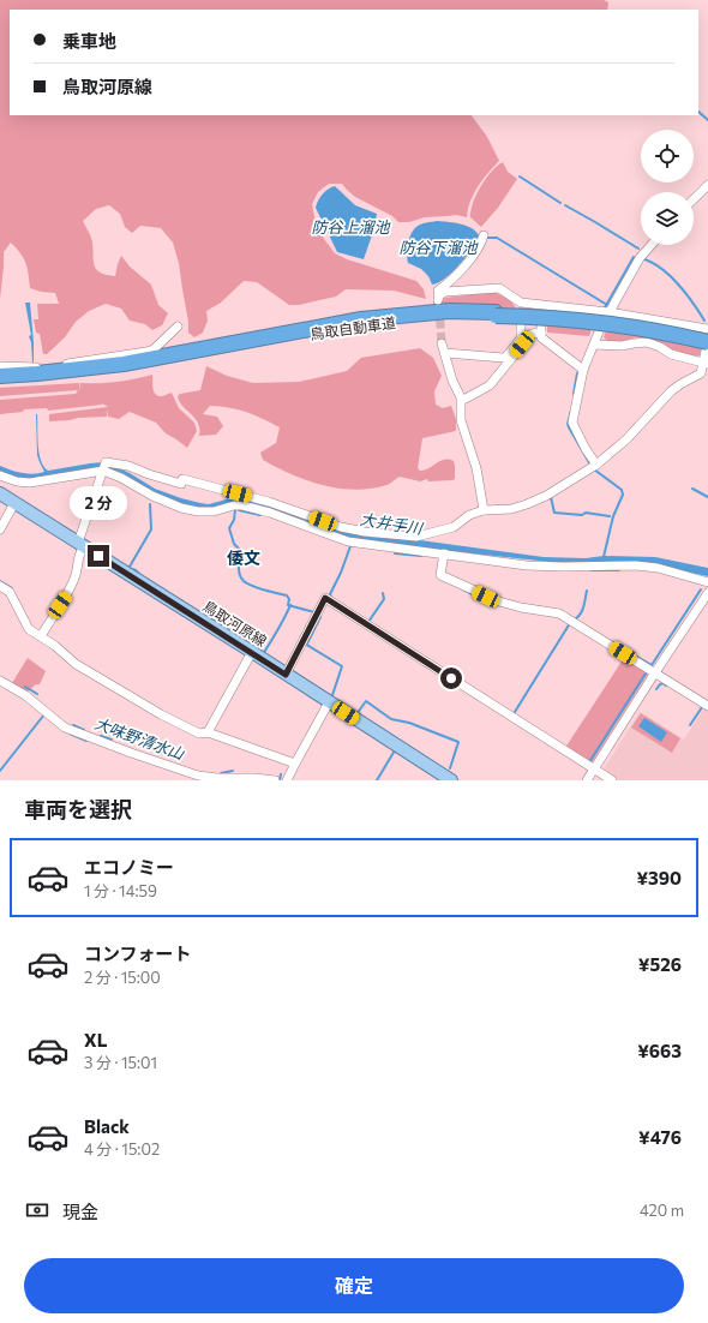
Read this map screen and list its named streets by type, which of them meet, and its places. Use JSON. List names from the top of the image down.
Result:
{
  "streets": {
    "highway": ["鳥取自動車道"],
    "main road": ["鳥取河原線"]
  },
  "districts": ["倭文"],
  "water": [
    "防谷上溜池",
    "防谷下溜池",
    "大井手川",
    "大味野清水山"
  ],
  "page": {
    "banner": ["乗車地", "鳥取河原線"],
    "bubble": "2 分",
    "heading": "車両を選択",
    "list": [
      {
        "name": "エコノミー",
        "note": "1 分 · 14:59",
        "value": "¥390"
      },
      {
        "name": "コンフォート",
        "note": "2 分 · 15:00",
        "value": "¥526"
      },
      {
        "name": "XL",
        "note": "3 分 · 15:01",
        "value": "¥663"
      },
      {
        "name": "Black",
        "note": "4 分 · 15:02",
        "value": "¥476"
      }
    ],
    "pay": ["現金", "420 m"],
    "buttons": "確定"
  }
}
